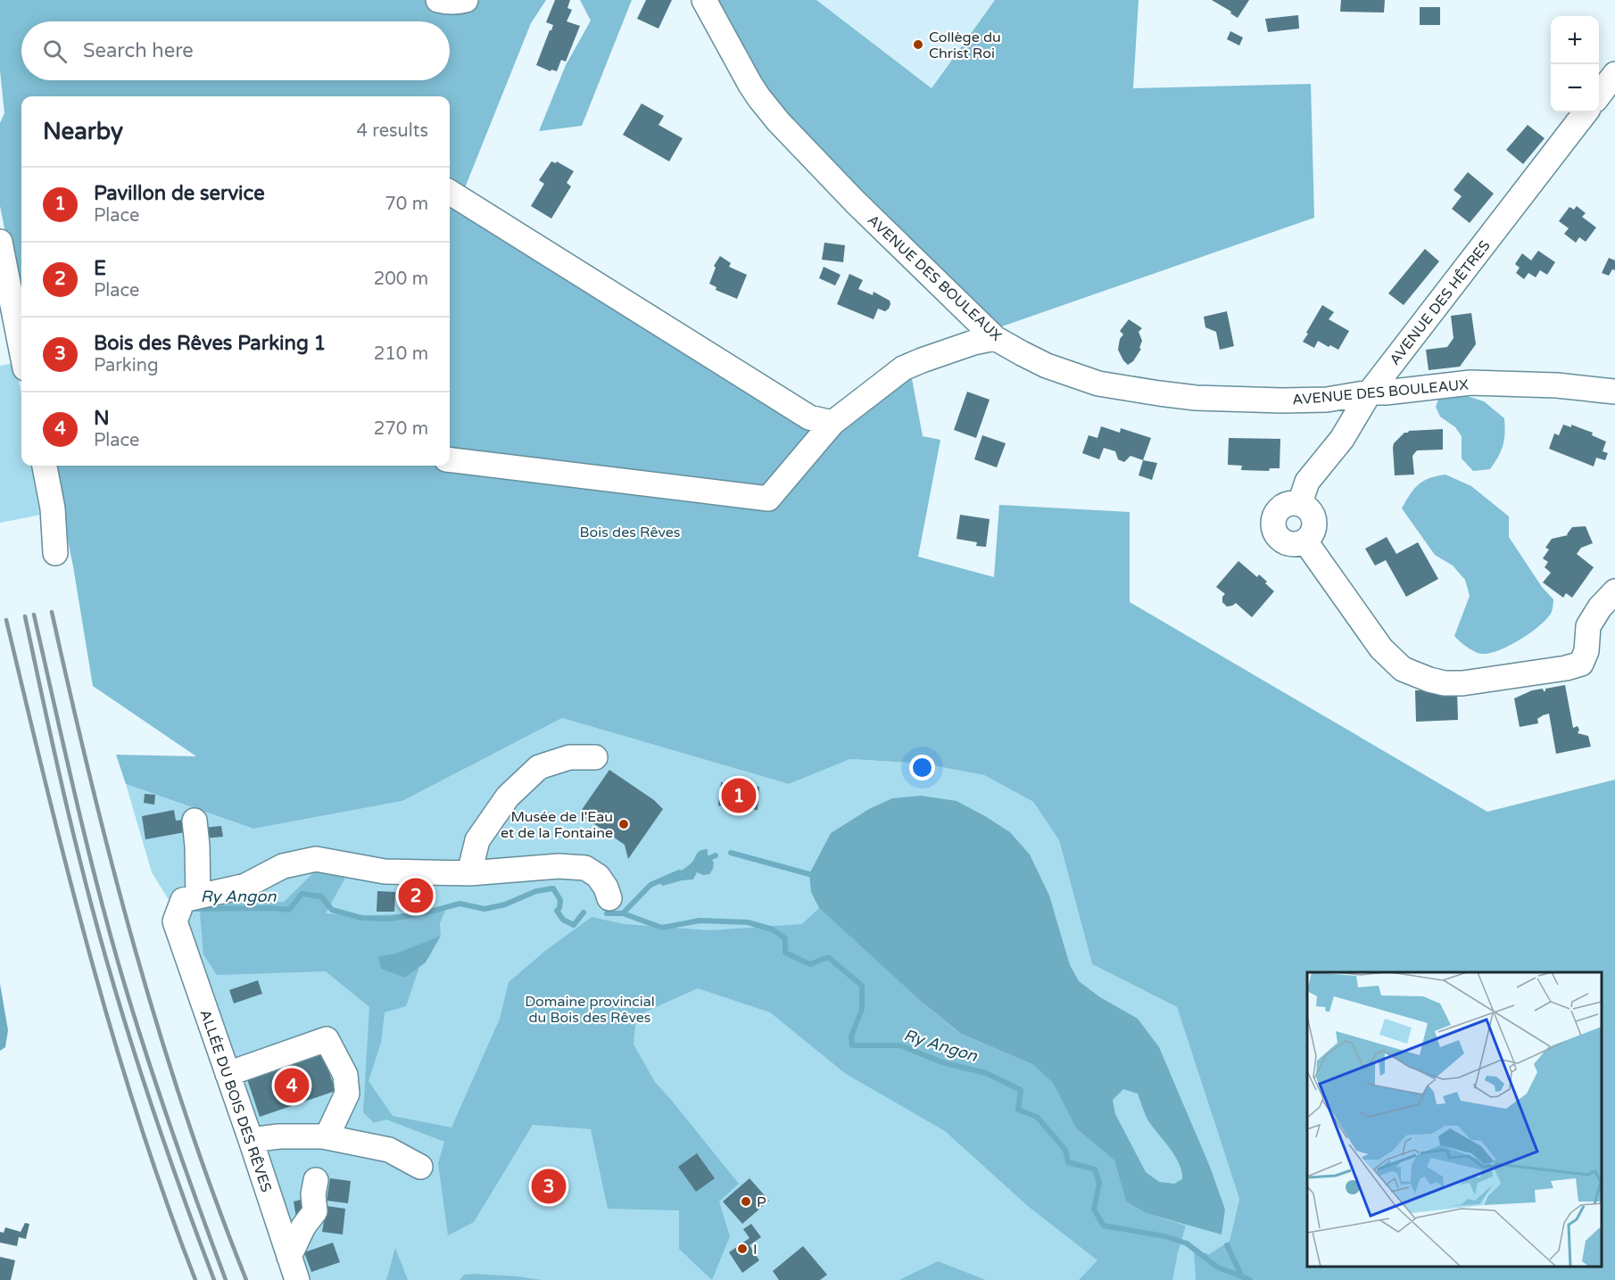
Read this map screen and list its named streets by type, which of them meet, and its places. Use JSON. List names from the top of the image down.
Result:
{
  "streets": {
    "street": ["AVENUE DES BOULEAUX", "AVENUE DES HÊTRES", "ALLÉE DU BOIS DES RÊVES"]
  },
  "crossings": [
    ["AVENUE DES BOULEAUX", "AVENUE DES HÊTRES"]
  ],
  "water": ["Ry Angon"],
  "parks": ["Bois des Rêves", "Domaine provincial du Bois des Rêves"],
  "places": [
    "Collège du Christ Roi",
    "Musée de l'Eau et de la Fontaine",
    "P",
    "I"
  ],
  "page": {
    "map_buttons": ["+", "−"],
    "search": "Search here",
    "heading": ["Nearby", "4 results"],
    "list": [
      {
        "mark": "1",
        "name": "Pavillon de service",
        "note": "Place",
        "value": "70 m"
      },
      {
        "mark": "2",
        "name": "E",
        "note": "Place",
        "value": "200 m"
      },
      {
        "mark": "3",
        "name": "Bois des Rêves Parking 1",
        "note": "Parking",
        "value": "210 m"
      },
      {
        "mark": "4",
        "name": "N",
        "note": "Place",
        "value": "270 m"
      }
    ],
    "pins": [
      "1",
      "2",
      "4",
      "3"
    ]
  }
}
